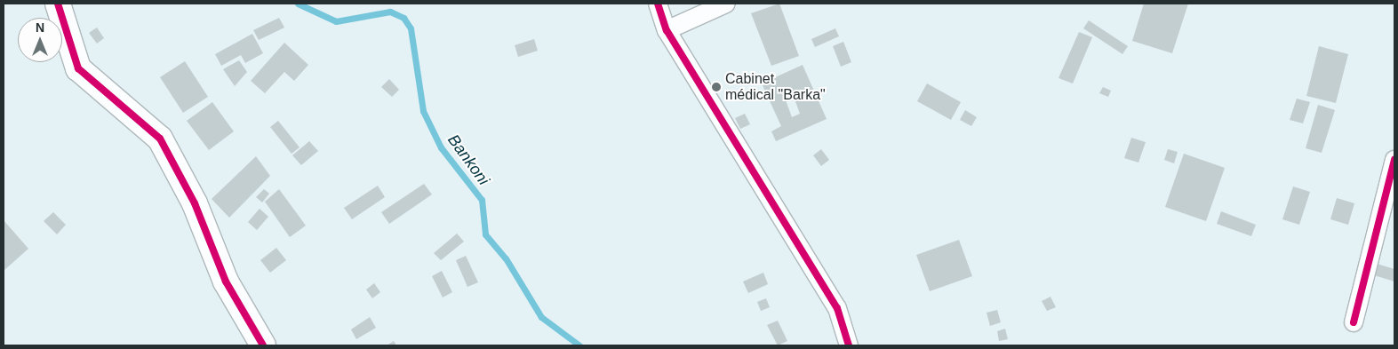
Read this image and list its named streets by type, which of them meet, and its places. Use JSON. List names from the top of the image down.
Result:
{
  "water": ["Bankoni"],
  "places": ["Cabinet médical \"Barka\""],
  "north": "top"
}
